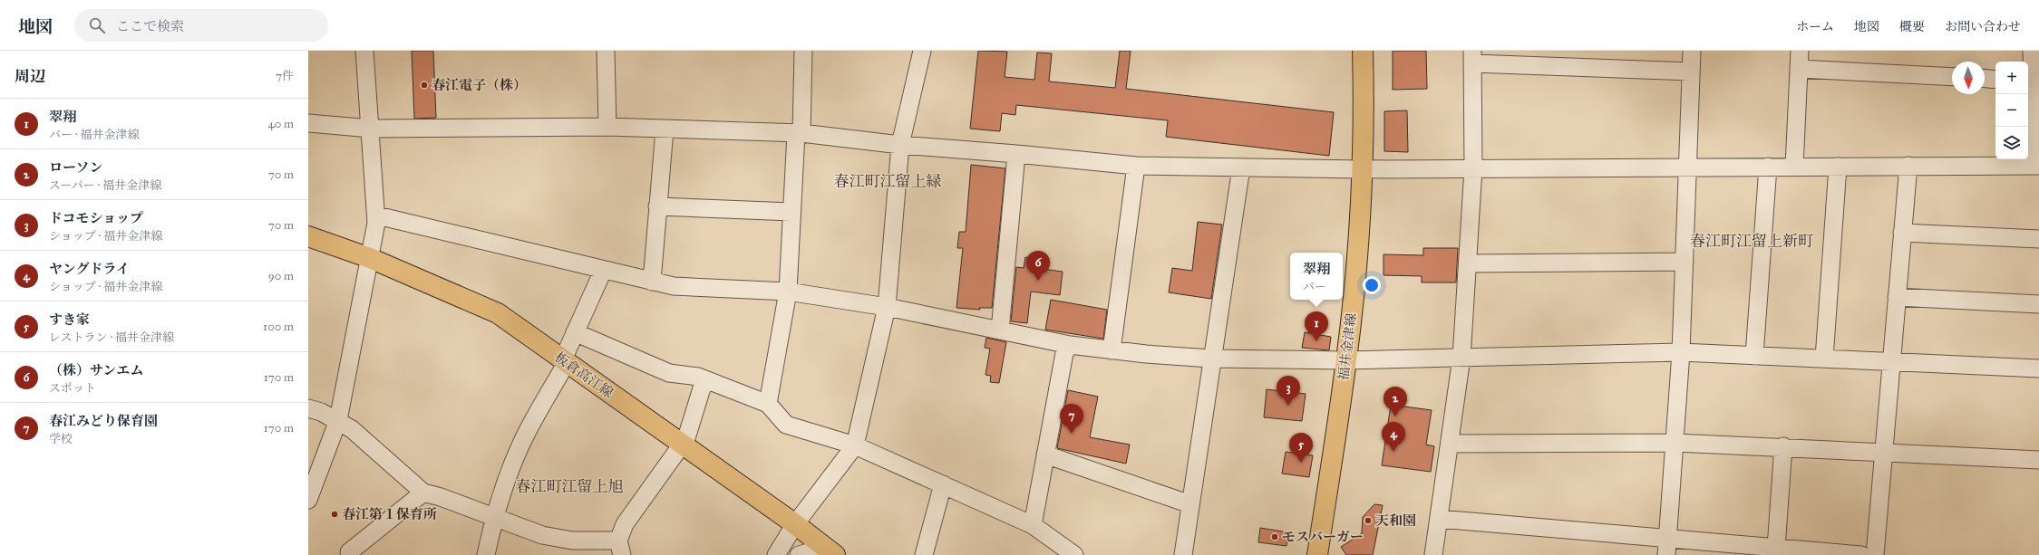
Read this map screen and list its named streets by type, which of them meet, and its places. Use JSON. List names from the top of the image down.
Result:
{
  "streets": {
    "main road": ["福井金津線", "板倉高江線"]
  },
  "districts": ["春江町江留上緑", "春江町江留上新町", "春江町江留上旭"],
  "places": [
    "春江電子（株）",
    "春江第１保育所",
    "天和園",
    "モスバーガー"
  ],
  "north": "bottom",
  "page": {
    "header": "地図",
    "search": "ここで検索",
    "nav": [
      "ホーム",
      "地図",
      "概要",
      "お問い合わせ"
    ],
    "heading": ["周辺", "7件"],
    "map_buttons": ["+", "−"],
    "list": [
      {
        "mark": "1",
        "name": "翠翔",
        "note": "バー · 福井金津線",
        "value": "40 m"
      },
      {
        "mark": "2",
        "name": "ローソン",
        "note": "スーパー · 福井金津線",
        "value": "70 m"
      },
      {
        "mark": "3",
        "name": "ドコモショップ",
        "note": "ショップ · 福井金津線",
        "value": "70 m"
      },
      {
        "mark": "4",
        "name": "ヤングドライ",
        "note": "ショップ · 福井金津線",
        "value": "90 m"
      },
      {
        "mark": "5",
        "name": "すき家",
        "note": "レストラン · 福井金津線",
        "value": "100 m"
      },
      {
        "mark": "6",
        "name": "（株）サンエム",
        "note": "スポット",
        "value": "170 m"
      },
      {
        "mark": "7",
        "name": "春江みどり保育園",
        "note": "学校",
        "value": "170 m"
      }
    ],
    "pins": [
      "6",
      "1",
      "3",
      "2",
      "7",
      "4",
      "5"
    ],
    "popup": ["翠翔", "バー"]
  }
}
